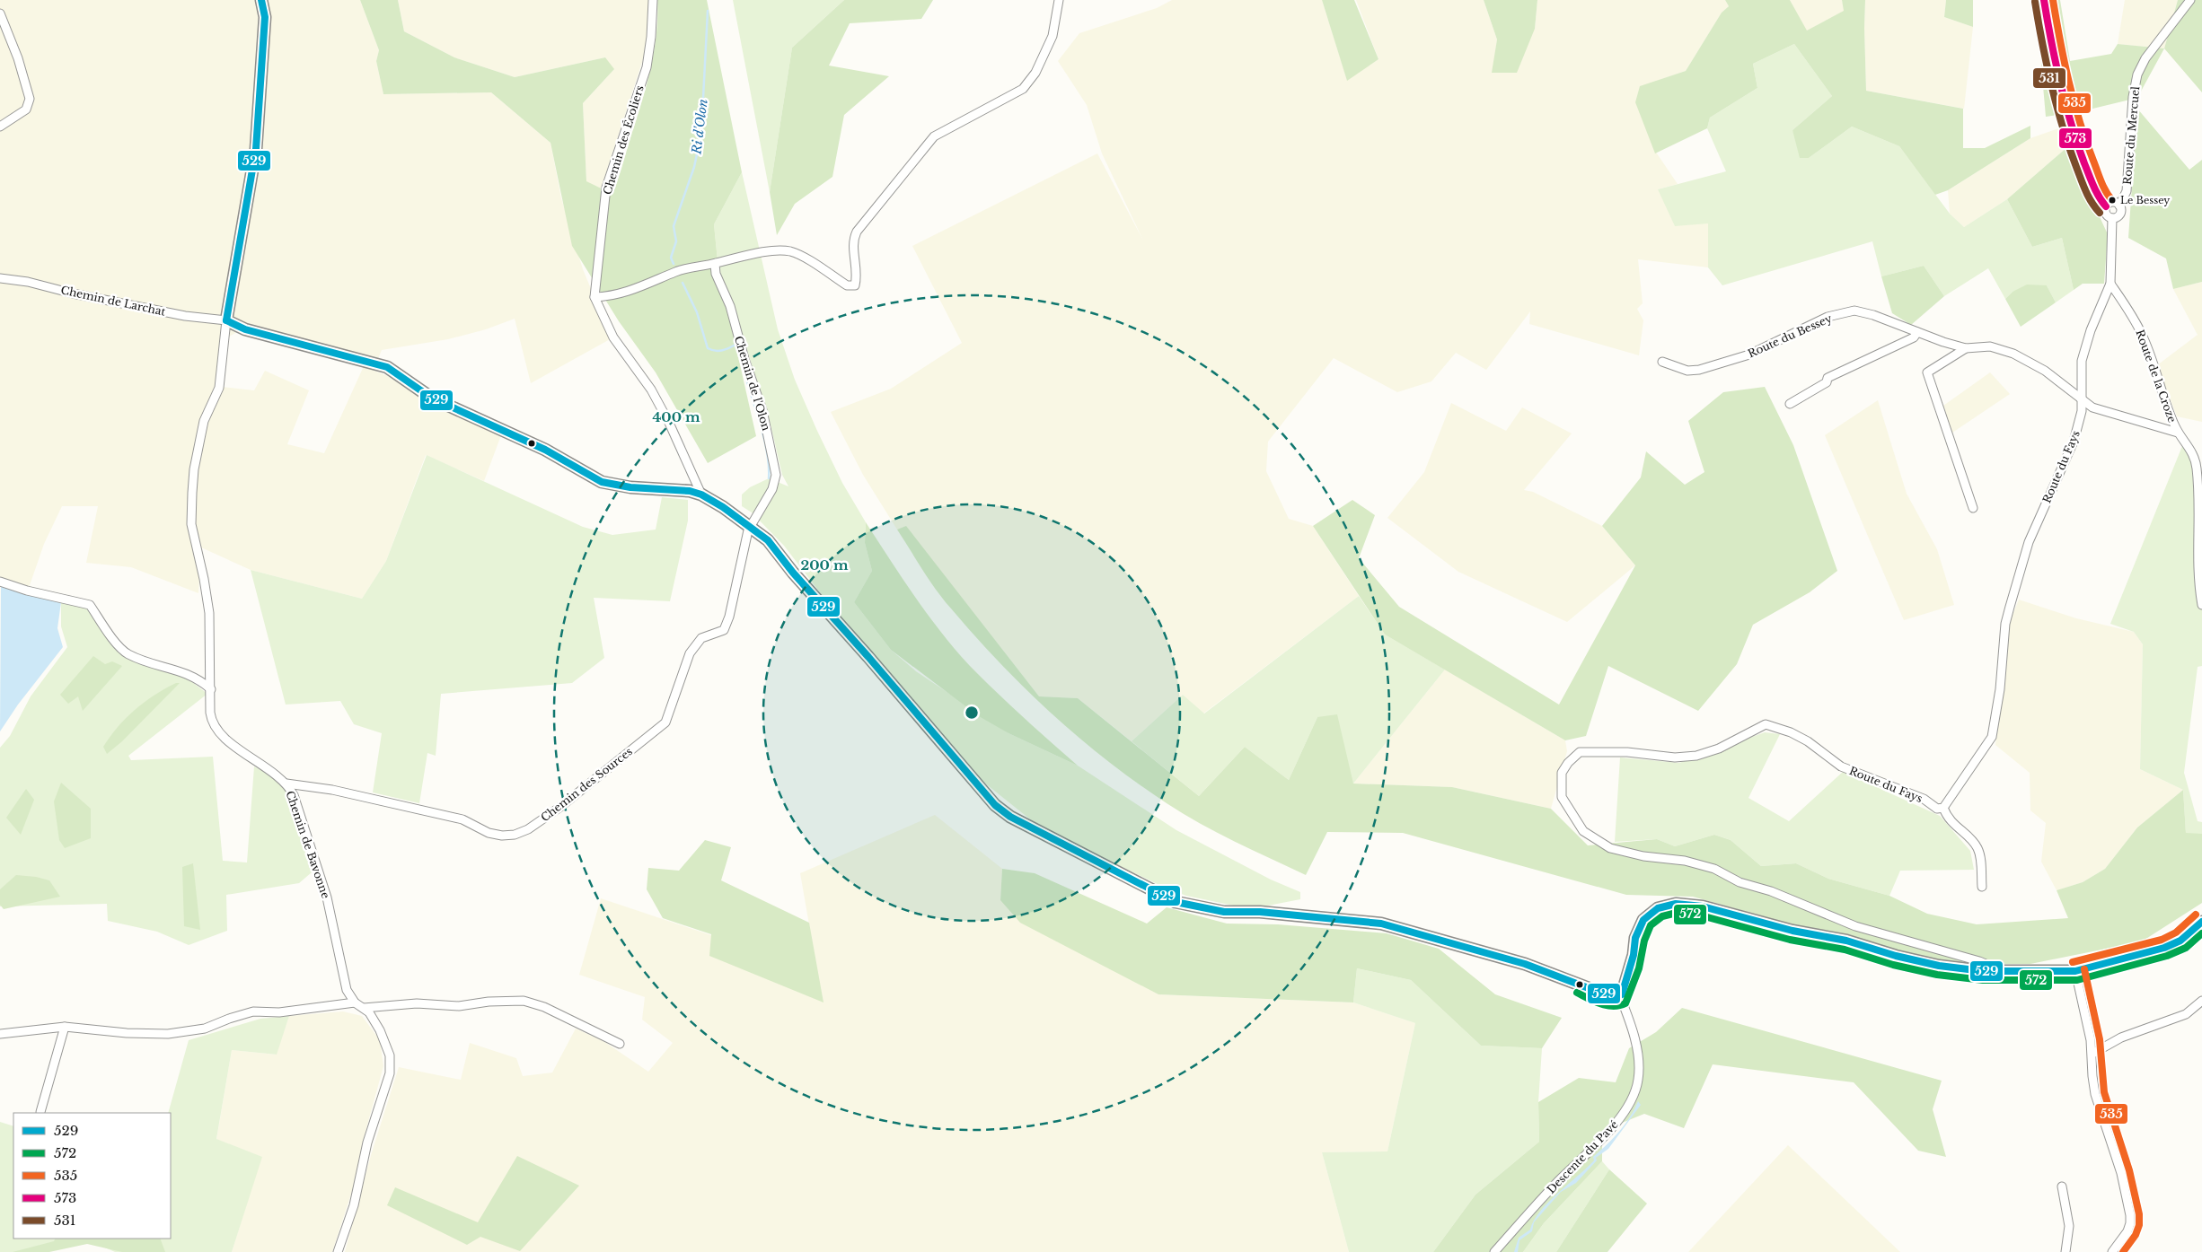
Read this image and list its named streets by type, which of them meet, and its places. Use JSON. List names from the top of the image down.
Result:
{
  "streets": {
    "street": [
      "Route du Mercuel",
      "Chemin des Écoliers",
      "Chemin de Larchat",
      "Route du Bessey",
      "Route de la Croze",
      "Chemin de l'Olon",
      "Route du Fays",
      "Chemin des Sources",
      "Chemin de Bavonne",
      "Descente du Pavé"
    ]
  },
  "crossings": [
    ["Chemin de Larchat", "Chemin de Bavonne"],
    ["Route du Bessey", "Route de la Croze"],
    ["Route du Bessey", "Route du Fays"],
    ["Route de la Croze", "Route du Fays"],
    ["Chemin de l'Olon", "Chemin des Sources"],
    ["Chemin des Sources", "Chemin de Bavonne"]
  ],
  "water": ["Ri d'Olon"],
  "places": ["Le Bessey"],
  "lines": [
    "transit line 529",
    "transit line 535",
    "transit line 573",
    "transit line 531",
    "transit line 572"
  ],
  "legend": [
    "529",
    "572",
    "535",
    "573",
    "531"
  ],
  "rings": ["400 m", "200 m"]
}
